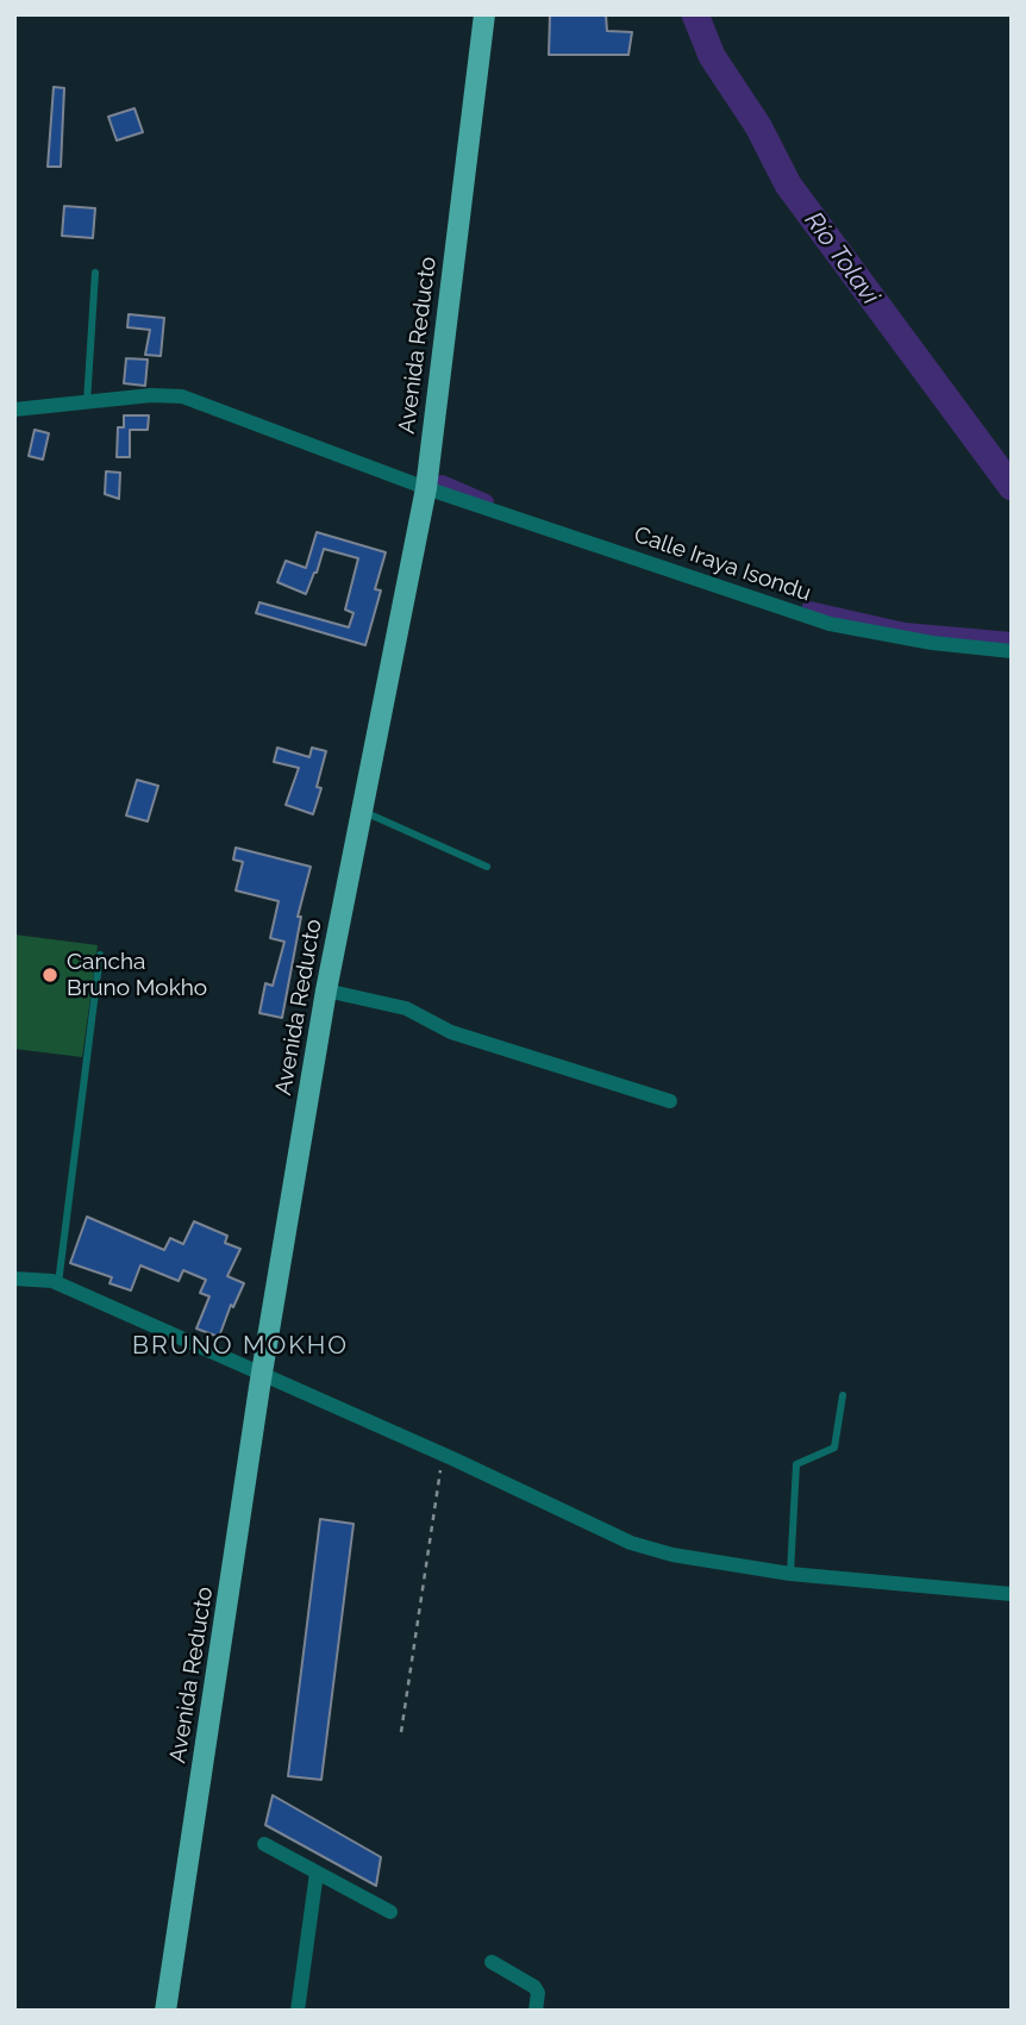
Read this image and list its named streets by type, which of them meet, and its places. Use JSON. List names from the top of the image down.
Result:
{
  "streets": {
    "main road": ["Avenida Reducto"],
    "street": ["Calle Iraya Isondu"]
  },
  "crossings": [
    ["Avenida Reducto", "Calle Iraya Isondu"]
  ],
  "districts": ["BRUNO MOKHO"],
  "water": ["Río Tolavi"],
  "places": ["Cancha Bruno Mokho"]
}
